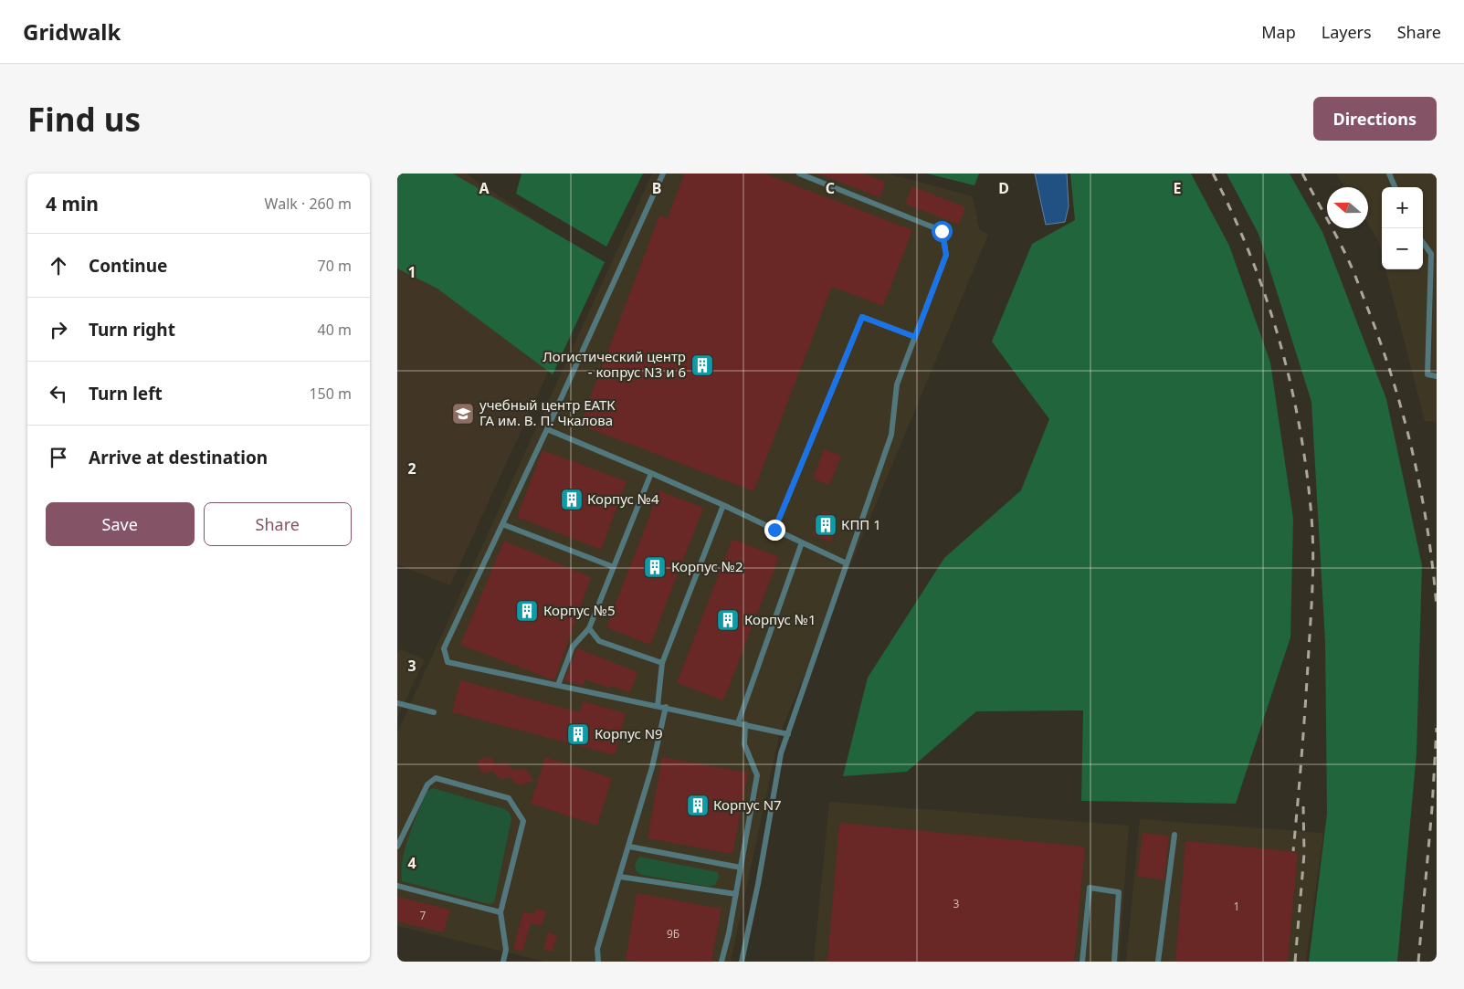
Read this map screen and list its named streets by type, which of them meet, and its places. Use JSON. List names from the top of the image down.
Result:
{
  "places": {
    "building": [
      "Логистический центр - копрус N3 и 6",
      "Корпус №4",
      "КПП 1",
      "Корпус №2",
      "Корпус №5",
      "Корпус №1",
      "Корпус N9",
      "Корпус N7"
    ],
    "school or university": ["учебный центр ЕАТК ГА им. В. П. Чкалова"]
  },
  "house_numbers": [
    "3",
    "1",
    "7",
    "9Б"
  ],
  "north": "left",
  "page": {
    "header": "Gridwalk",
    "nav": ["Map", "Layers", "Share"],
    "buttons": [
      "Directions",
      ["Save", "Share"]
    ],
    "title": "Find us",
    "heading": ["4 min", "Walk · 260 m"],
    "map_buttons": ["+", "−"],
    "list": [
      ["Continue", "70 m"],
      ["Turn right", "40 m"],
      ["Turn left", "150 m"],
      "Arrive at destination"
    ]
  },
  "grid": {
    "columns": [
      "A",
      "B",
      "C",
      "D",
      "E"
    ],
    "rows": [
      "1",
      "2",
      "3",
      "4"
    ]
  }
}
